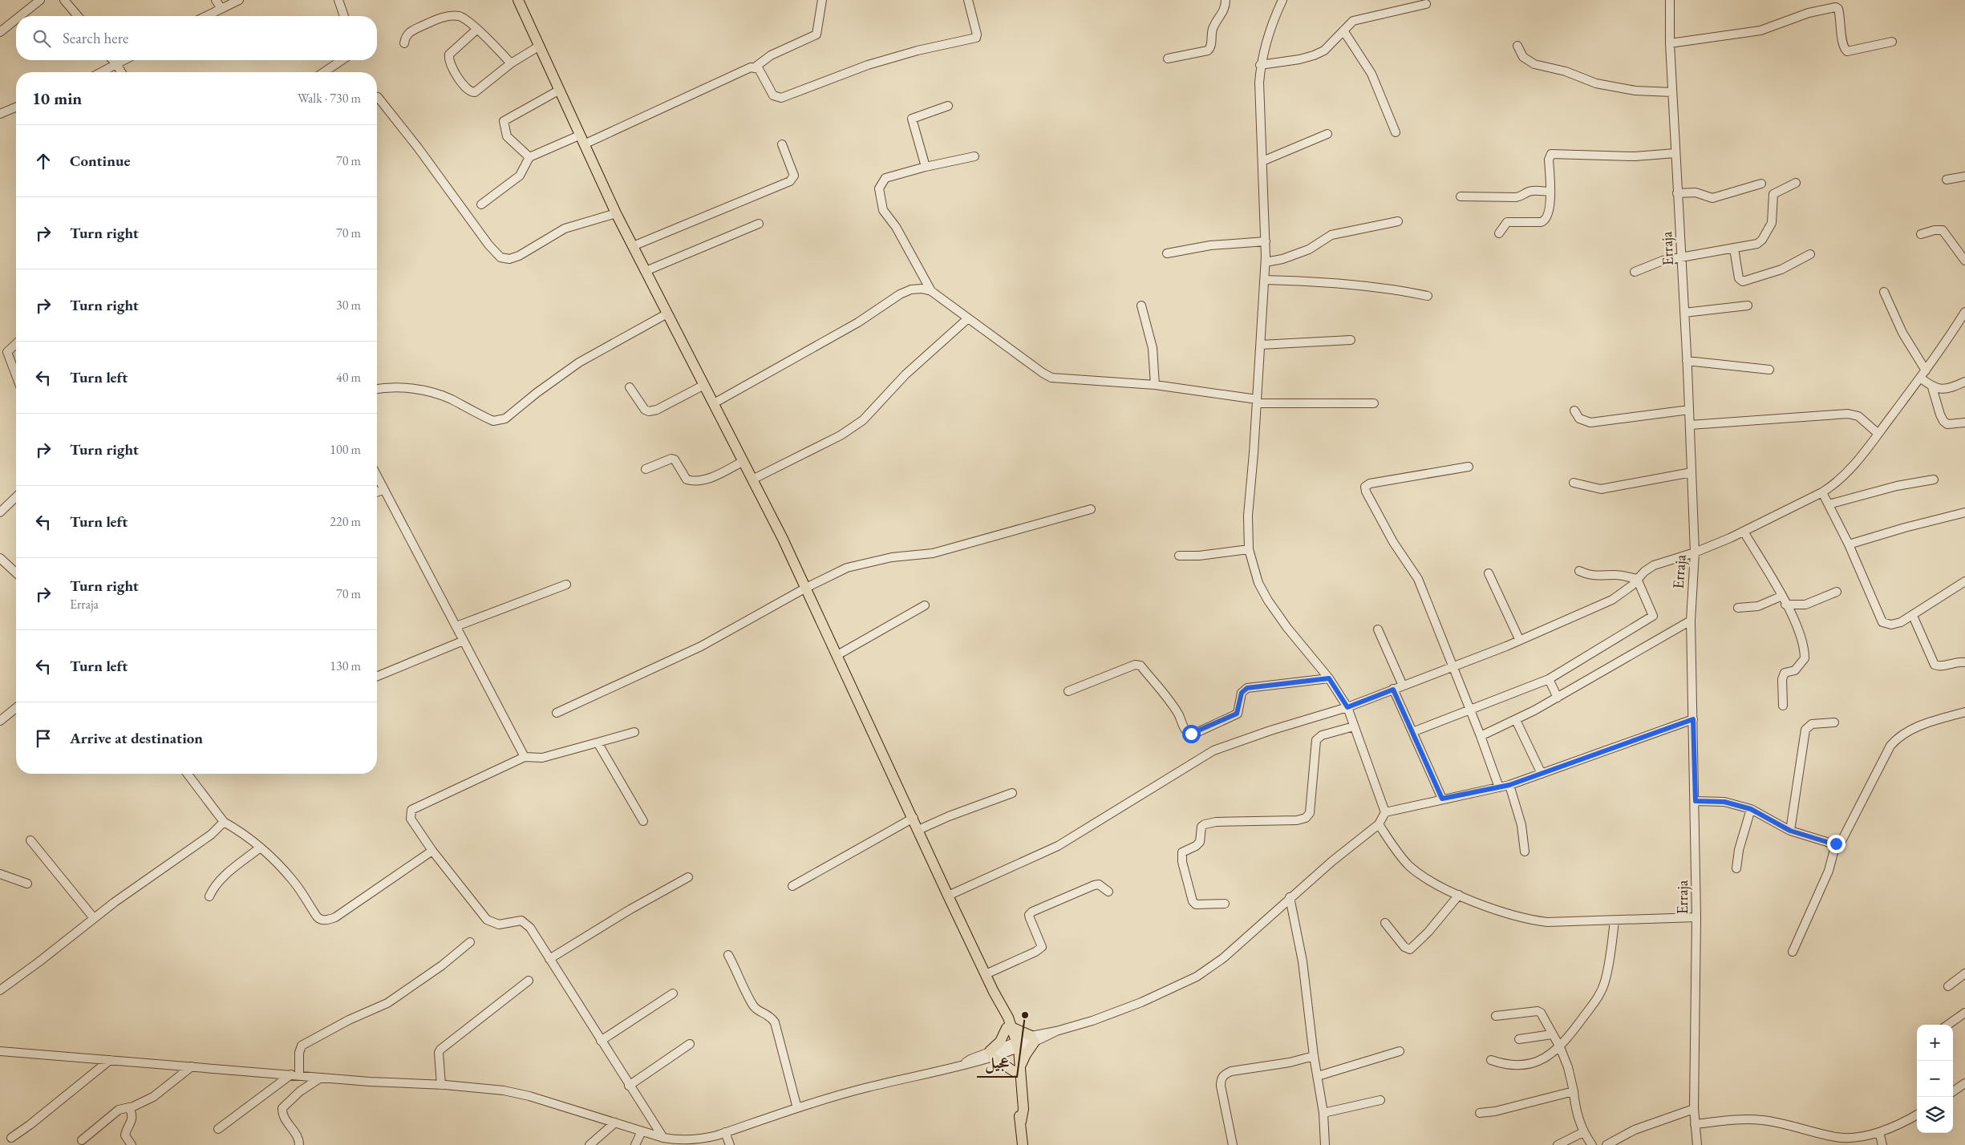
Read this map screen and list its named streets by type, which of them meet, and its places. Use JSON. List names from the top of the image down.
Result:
{
  "streets": {
    "street": ["Erraja"]
  },
  "places": ["عجيل"],
  "page": {
    "search": "Search here",
    "heading": ["10 min", "Walk · 730 m"],
    "list": [
      ["Continue", "70 m"],
      ["Turn right", "70 m"],
      ["Turn right", "30 m"],
      ["Turn left", "40 m"],
      ["Turn right", "100 m"],
      ["Turn left", "220 m"],
      ["Turn right", "Erraja", "70 m"],
      ["Turn left", "130 m"],
      "Arrive at destination"
    ],
    "map_buttons": ["+", "−"]
  }
}
